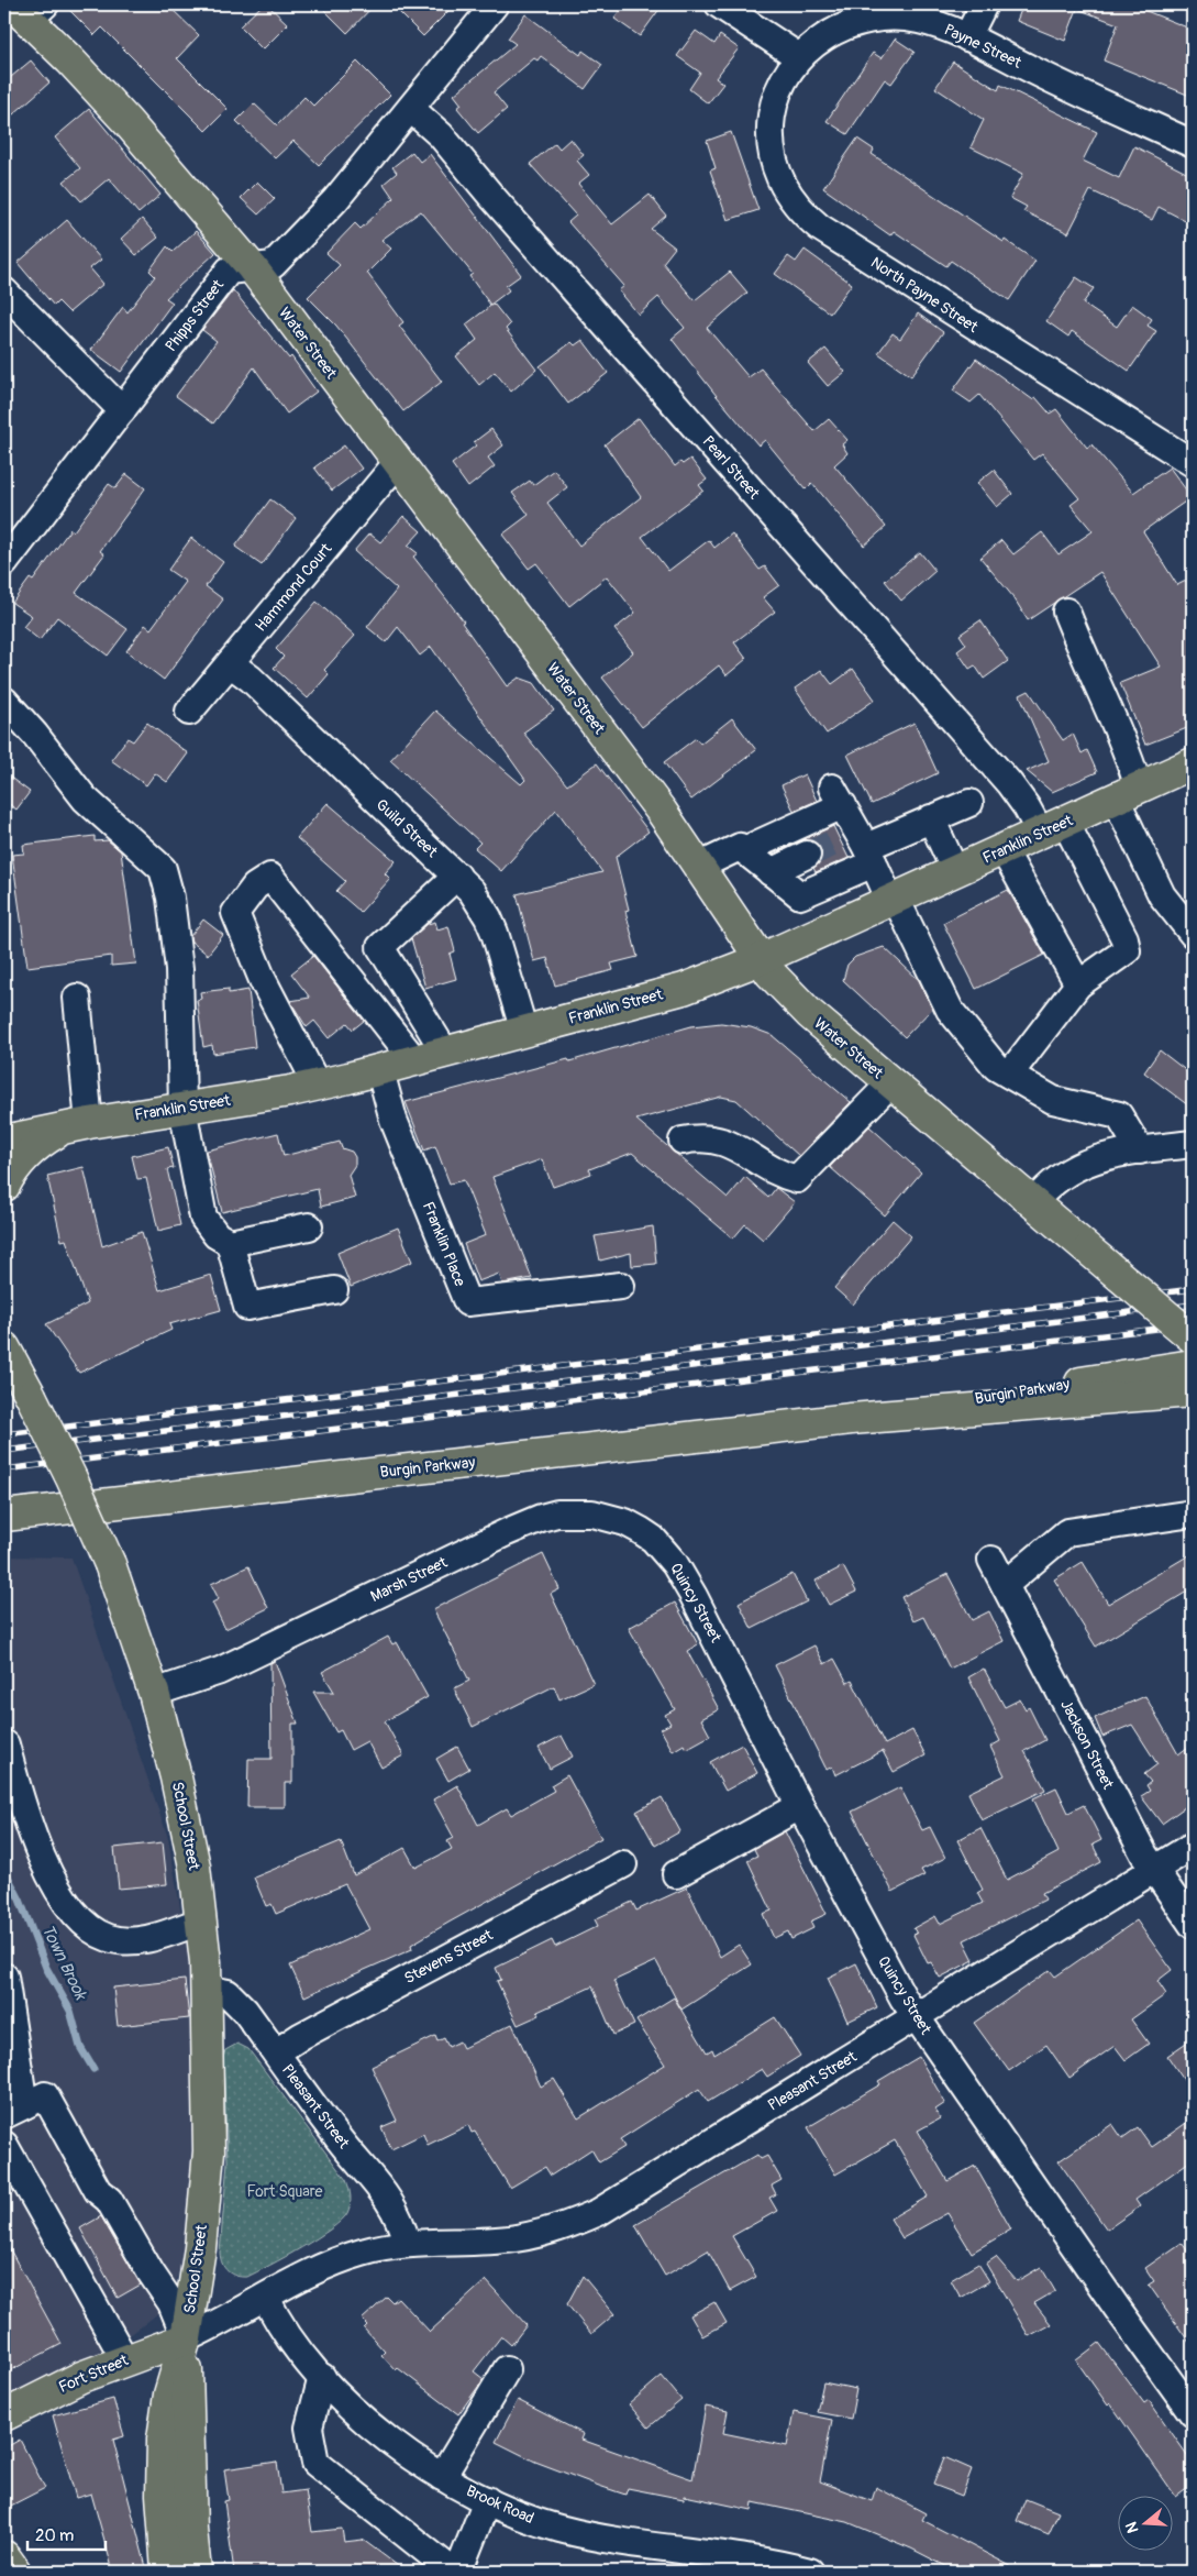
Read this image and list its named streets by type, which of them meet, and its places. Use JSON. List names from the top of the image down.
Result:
{
  "streets": {
    "main road": [
      "Water Street",
      "Franklin Street",
      "Burgin Parkway",
      "School Street",
      "Fort Street"
    ],
    "street": [
      "Payne Street",
      "North Payne Street",
      "Phipps Street",
      "Pearl Street",
      "Hammond Court",
      "Guild Street",
      "Franklin Place",
      "Marsh Street",
      "Quincy Street",
      "Jackson Street",
      "Stevens Street",
      "Pleasant Street",
      "Brook Road"
    ]
  },
  "crossings": [
    ["Payne Street", "North Payne Street"],
    ["Phipps Street", "Water Street"],
    ["Phipps Street", "Pearl Street"],
    ["Water Street", "Hammond Court"],
    ["Water Street", "Franklin Street"],
    ["Pearl Street", "Franklin Street"],
    ["Hammond Court", "Guild Street"],
    ["Guild Street", "Franklin Street"],
    ["Franklin Street", "Franklin Place"],
    ["Marsh Street", "Quincy Street"],
    ["Marsh Street", "School Street"],
    ["Quincy Street", "Pleasant Street"],
    ["Jackson Street", "Pleasant Street"],
    ["School Street", "Pleasant Street"],
    ["School Street", "Fort Street"],
    ["Stevens Street", "Pleasant Street"],
    ["Pleasant Street", "Fort Street"],
    ["Pleasant Street", "Brook Road"]
  ],
  "water": ["Town Brook"],
  "parks": ["Fort Square"],
  "scale_bar": "20 m",
  "north": "left"
}
